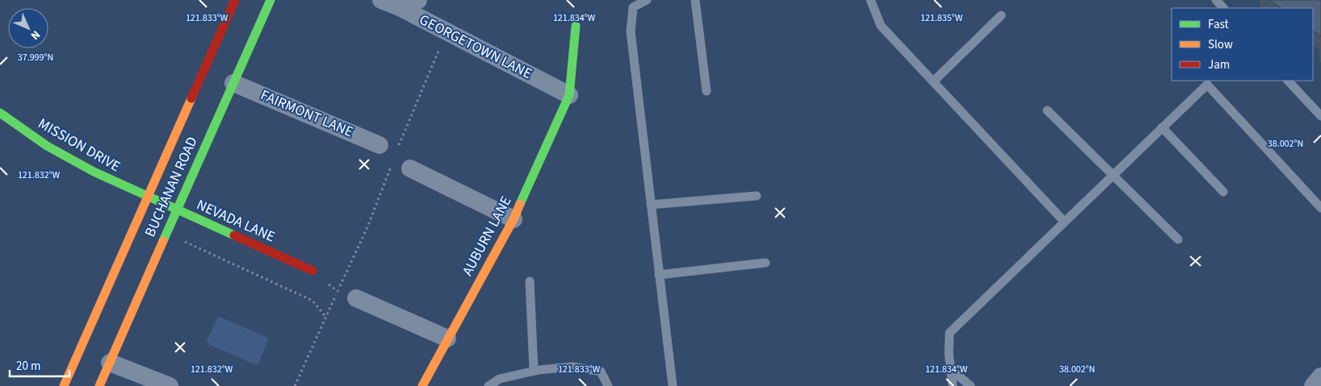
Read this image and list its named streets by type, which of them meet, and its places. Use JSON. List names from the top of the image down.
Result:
{
  "streets": {
    "main road": [
      "MISSION DRIVE",
      "BUCHANAN ROAD",
      "NEVADA LANE",
      "AUBURN LANE"
    ],
    "street": ["GEORGETOWN LANE", "FAIRMONT LANE"]
  },
  "crossings": [
    ["GEORGETOWN LANE", "AUBURN LANE"],
    ["FAIRMONT LANE", "BUCHANAN ROAD"],
    ["MISSION DRIVE", "BUCHANAN ROAD"],
    ["MISSION DRIVE", "NEVADA LANE"],
    ["BUCHANAN ROAD", "NEVADA LANE"]
  ],
  "legend": ["Fast", "Slow", "Jam"],
  "scale_bar": "20 m",
  "north": "bottom right",
  "coordinates": [
    "121.833°W",
    "121.834°W",
    "121.835°W",
    "37.999°N",
    "38.002°N",
    "121.832°W"
  ]
}
